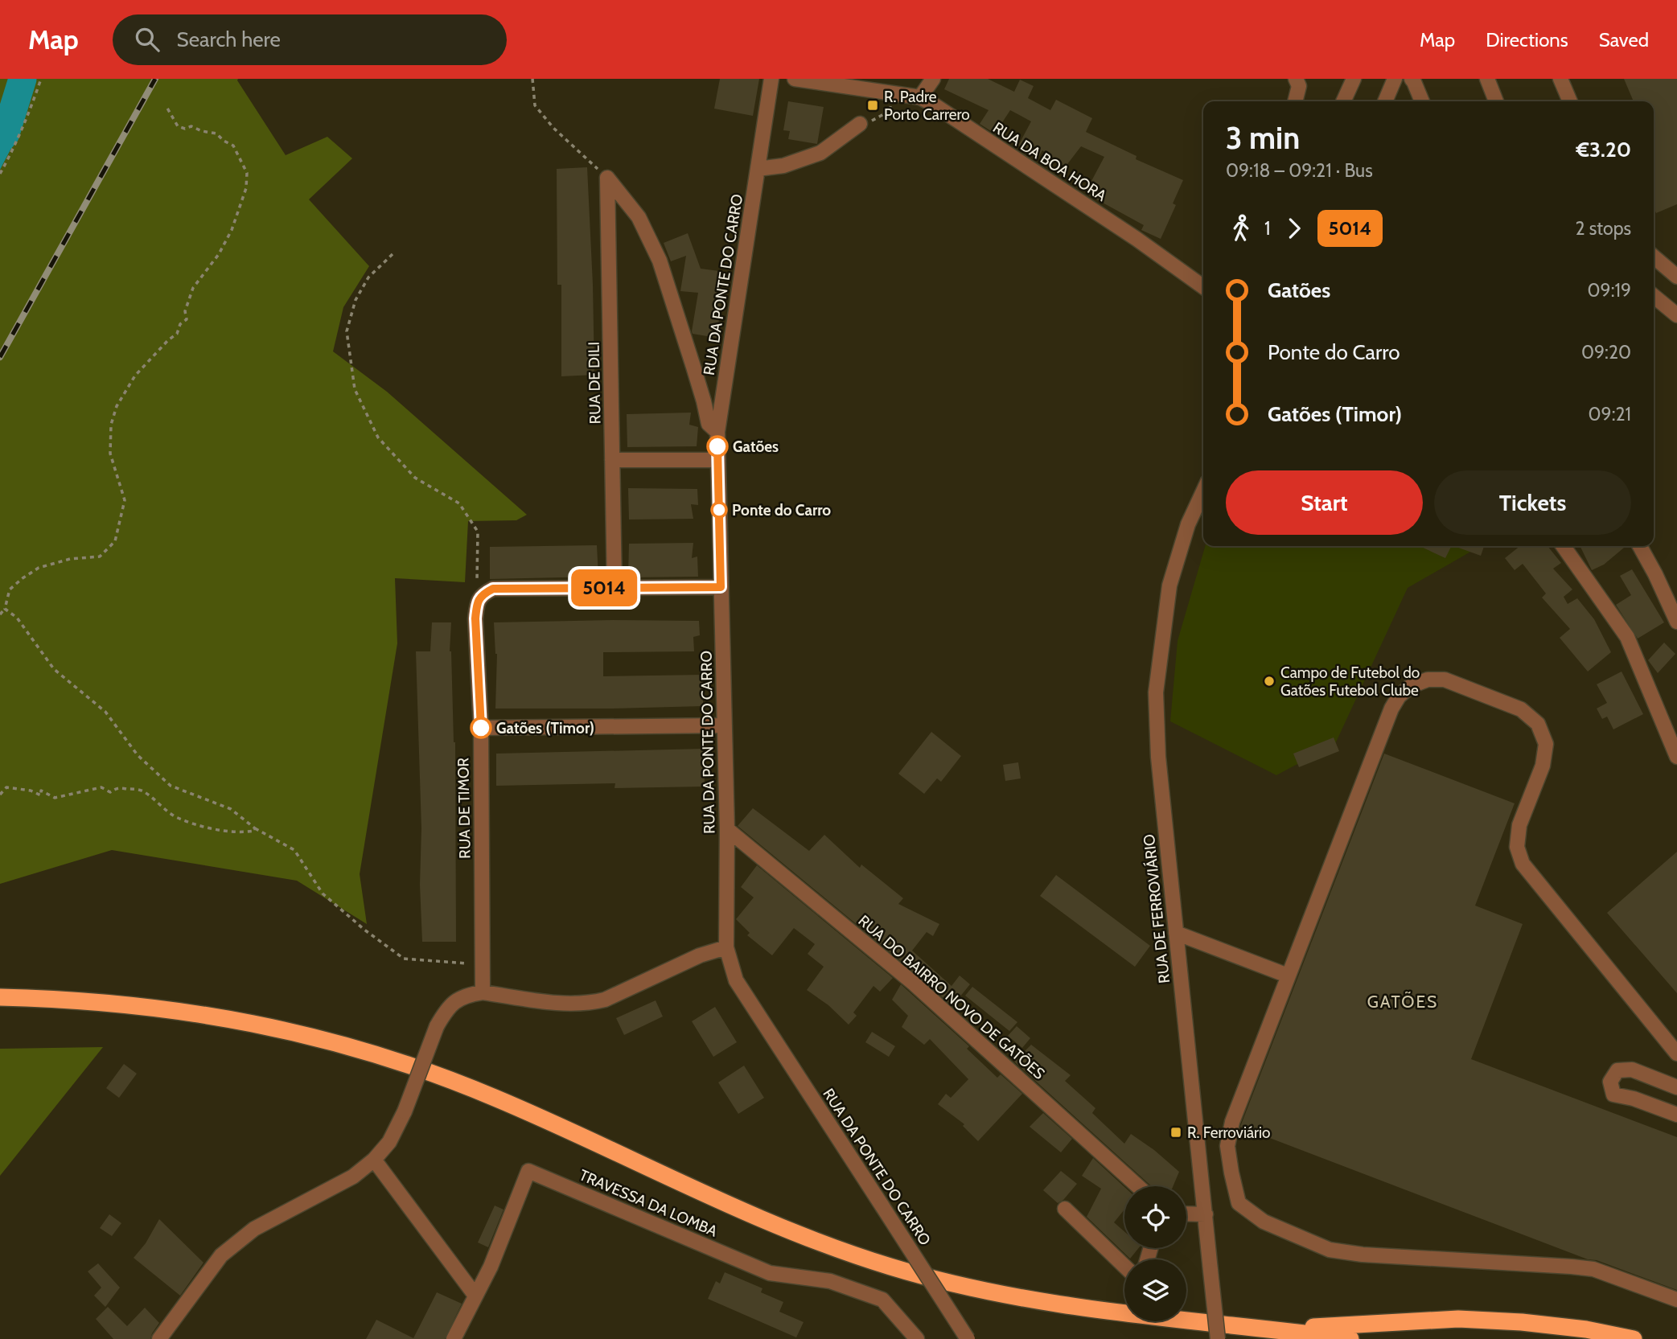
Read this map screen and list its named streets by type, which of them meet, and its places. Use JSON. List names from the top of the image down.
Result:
{
  "streets": {
    "street": [
      "RUA DA BOA HORA",
      "RUA DA PONTE DO CARRO",
      "RUA DE DILI",
      "RUA DE TIMOR",
      "RUA DE FERROVIÁRIO",
      "RUA DO BAIRRO NOVO DE GATÕES",
      "TRAVESSA DA LOMBA"
    ]
  },
  "crossings": [
    ["RUA DA PONTE DO CARRO", "RUA DO BAIRRO NOVO DE GATÕES"]
  ],
  "districts": ["GATÕES"],
  "places": {
    "transit": ["R. Padre Porto Carrero", "R. Ferroviário"],
    "other": [
      "Gatões",
      "Ponte do Carro",
      "Campo de Futebol do Gatões Futebol Clube",
      "Gatões (Timor)"
    ]
  },
  "lines": ["bus line 5014"],
  "page": {
    "header": "Map",
    "search": "Search here",
    "nav": ["Map", "Directions", "Saved"],
    "on_map": "5014",
    "heading": ["3 min", "09:18 – 09:21 · Bus", "€3.20"],
    "legs": ["1", "5014", "2 stops"],
    "list": [
      {
        "name": "Gatões",
        "value": "09:19"
      },
      {
        "name": "Ponte do Carro",
        "value": "09:20"
      },
      {
        "name": "Gatões (Timor)",
        "value": "09:21"
      }
    ],
    "buttons": ["Start", "Tickets"]
  }
}
